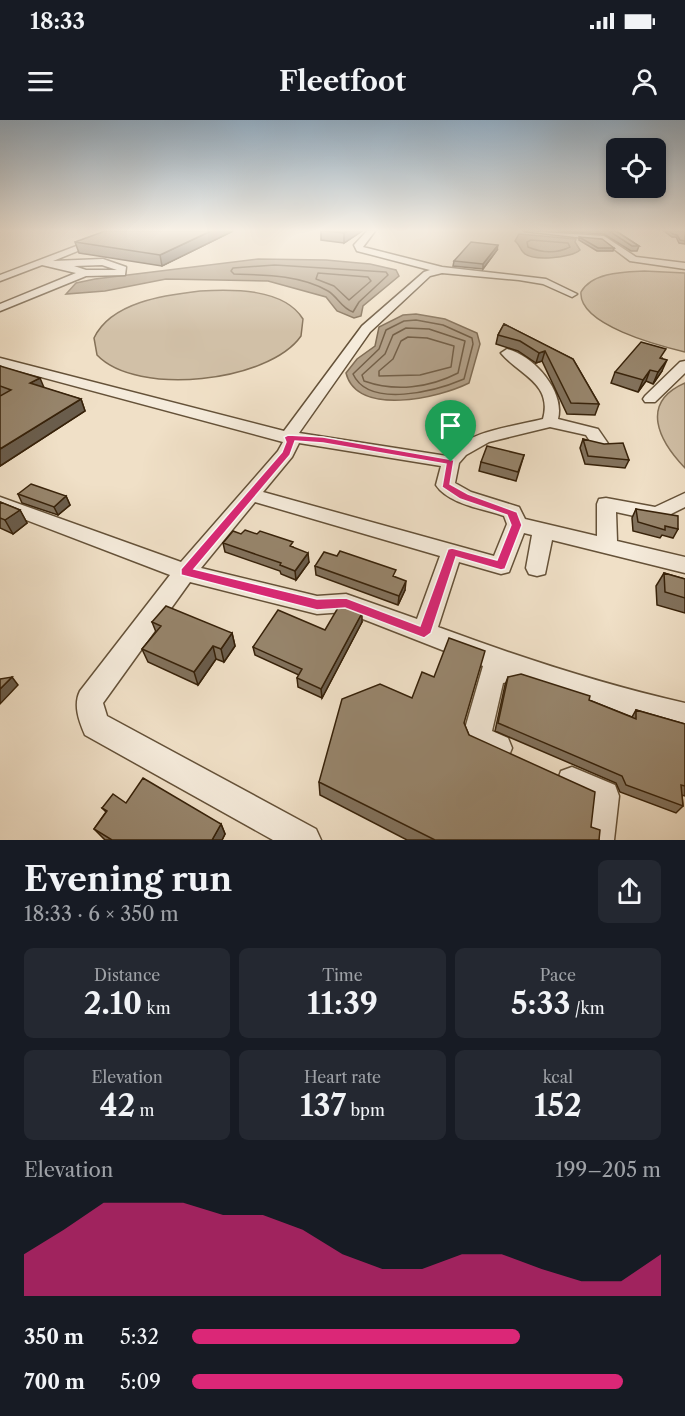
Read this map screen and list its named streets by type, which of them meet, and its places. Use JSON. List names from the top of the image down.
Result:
{
  "page": {
    "status": "18:33",
    "header": "Fleetfoot",
    "heading": ["Evening run", "18:33 · 6 × 350 m"],
    "stats": [
      ["Distance", "2.10 km"],
      ["Time", "11:39"],
      ["Pace", "5:33 /km"],
      ["Elevation", "42 m"],
      ["Heart rate", "137 bpm"],
      ["kcal", "152"]
    ],
    "chart": ["Elevation", "199–205 m"],
    "list": [
      {
        "name": "350 m",
        "note": "5:32"
      },
      {
        "name": "700 m",
        "note": "5:09"
      }
    ]
  }
}
